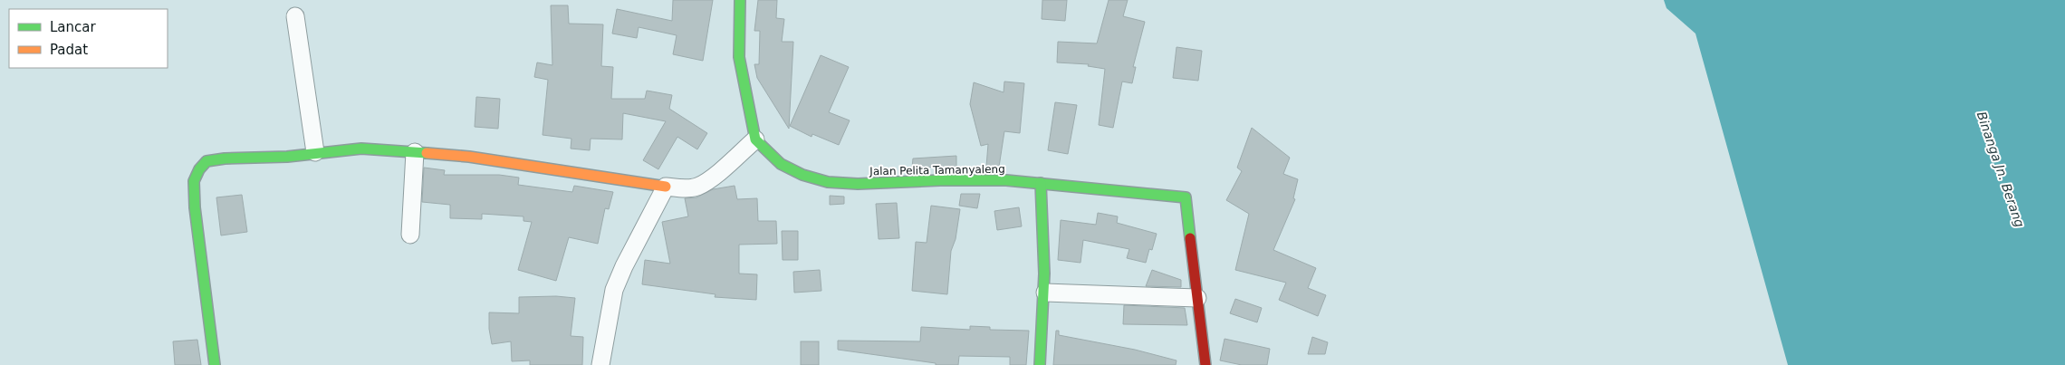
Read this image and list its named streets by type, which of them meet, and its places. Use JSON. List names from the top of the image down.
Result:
{
  "streets": {
    "street": ["Jalan Pelita Tamanyaleng"]
  },
  "water": ["Binanga Jn. Berang"],
  "legend": ["Lancar", "Padat"]
}
